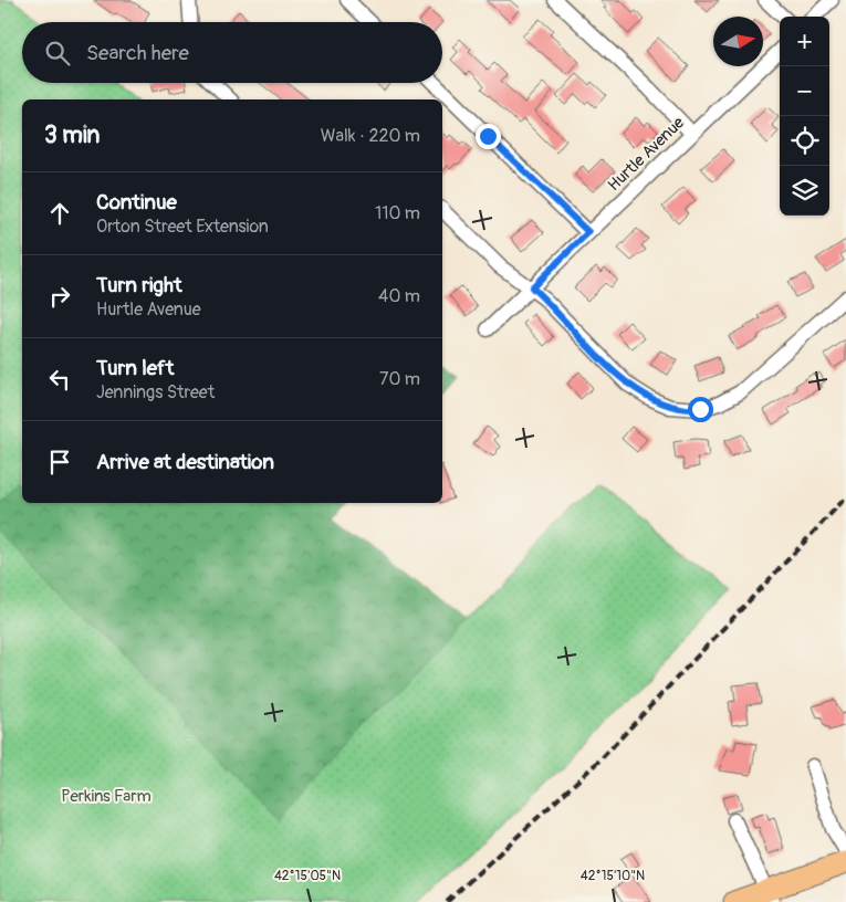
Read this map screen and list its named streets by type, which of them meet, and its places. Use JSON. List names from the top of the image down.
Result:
{
  "streets": {
    "street": ["Hurtle Avenue"]
  },
  "parks": ["Perkins Farm"],
  "north": "right",
  "page": {
    "map_buttons": ["+", "−"],
    "search": "Search here",
    "heading": ["3 min", "Walk · 220 m"],
    "list": [
      ["Continue", "Orton Street Extension", "110 m"],
      ["Turn right", "Hurtle Avenue", "40 m"],
      ["Turn left", "Jennings Street", "70 m"],
      "Arrive at destination"
    ]
  },
  "coordinates": ["42°15'05\"N", "42°15'10\"N"]
}
